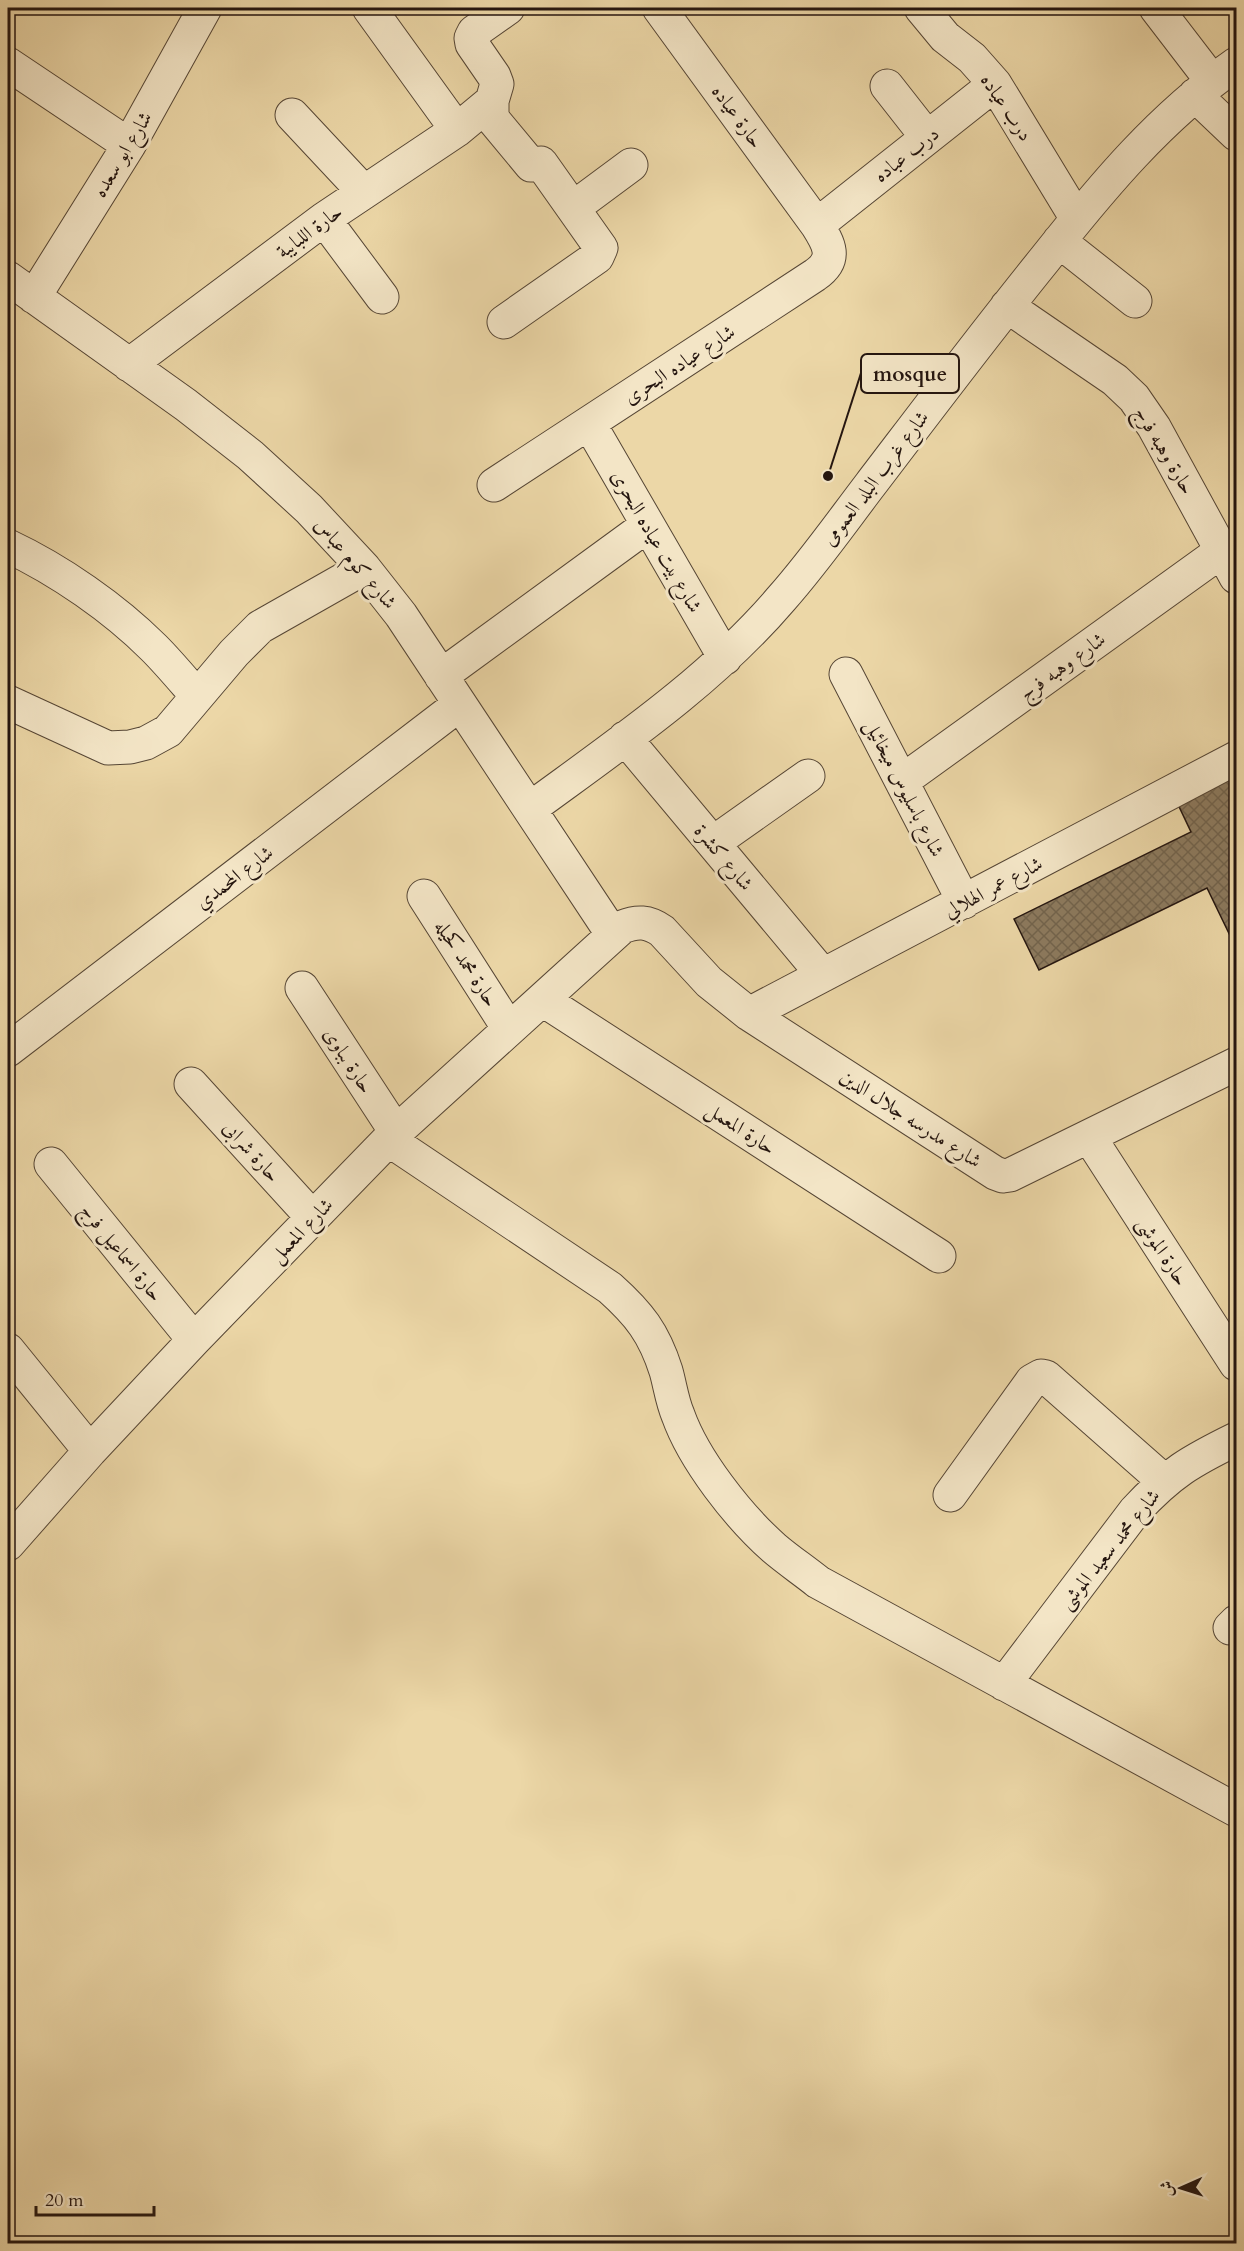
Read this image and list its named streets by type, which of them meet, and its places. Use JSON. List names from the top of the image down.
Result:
{
  "streets": {
    "street": [
      "درب عياده",
      "حارة عياده",
      "شارع ابو سعده",
      "درب عباده",
      "حارة اللبايبة",
      "شارع عياده البحرى",
      "حارة وهبه فرج",
      "شارع غرب البلد العمومى",
      "شارع بيت عياده البحرى",
      "شارع كوم عباس",
      "شارع وهبه فرج",
      "شارع باسليوس ميخائيل",
      "شارع كشرة",
      "شارع المحمدي",
      "شارع عمر الهلالي",
      "حارة محمد كحيله",
      "حارة بباوى",
      "شارع مدرسه جلال الدين",
      "حارة المعمل",
      "حارة شرابى",
      "شارع المعمل",
      "حارة الموشى",
      "حارة اسماعيل فرج",
      "شارع محمد سعيد الموشى"
    ]
  },
  "crossings": [
    ["درب عياده", "درب عباده"],
    ["درب عياده", "شارع غرب البلد العمومى"],
    ["حارة عياده", "درب عباده"],
    ["حارة عياده", "شارع عياده البحرى"],
    ["شارع ابو سعده", "شارع كوم عباس"],
    ["درب عباده", "شارع عياده البحرى"],
    ["حارة اللبايبة", "شارع كوم عباس"],
    ["شارع عياده البحرى", "شارع بيت عياده البحرى"],
    ["حارة وهبه فرج", "شارع غرب البلد العمومى"],
    ["حارة وهبه فرج", "شارع وهبه فرج"],
    ["شارع غرب البلد العمومى", "شارع بيت عياده البحرى"],
    ["شارع غرب البلد العمومى", "شارع كوم عباس"],
    ["شارع غرب البلد العمومى", "شارع كشرة"],
    ["شارع كوم عباس", "شارع المحمدي"],
    ["شارع كوم عباس", "شارع مدرسه جلال الدين"],
    ["شارع كوم عباس", "شارع المعمل"],
    ["شارع وهبه فرج", "شارع باسليوس ميخائيل"],
    ["شارع باسليوس ميخائيل", "شارع عمر الهلالي"],
    ["شارع كشرة", "شارع عمر الهلالي"],
    ["شارع عمر الهلالي", "شارع مدرسه جلال الدين"],
    ["حارة محمد كحيله", "شارع المعمل"],
    ["حارة بباوى", "شارع المعمل"],
    ["شارع مدرسه جلال الدين", "شارع المعمل"],
    ["شارع مدرسه جلال الدين", "حارة الموشى"],
    ["حارة المعمل", "شارع المعمل"],
    ["حارة شرابى", "شارع المعمل"],
    ["شارع المعمل", "حارة اسماعيل فرج"]
  ],
  "places": ["mosque"],
  "scale_bar": "20 m",
  "north": "left"
}
